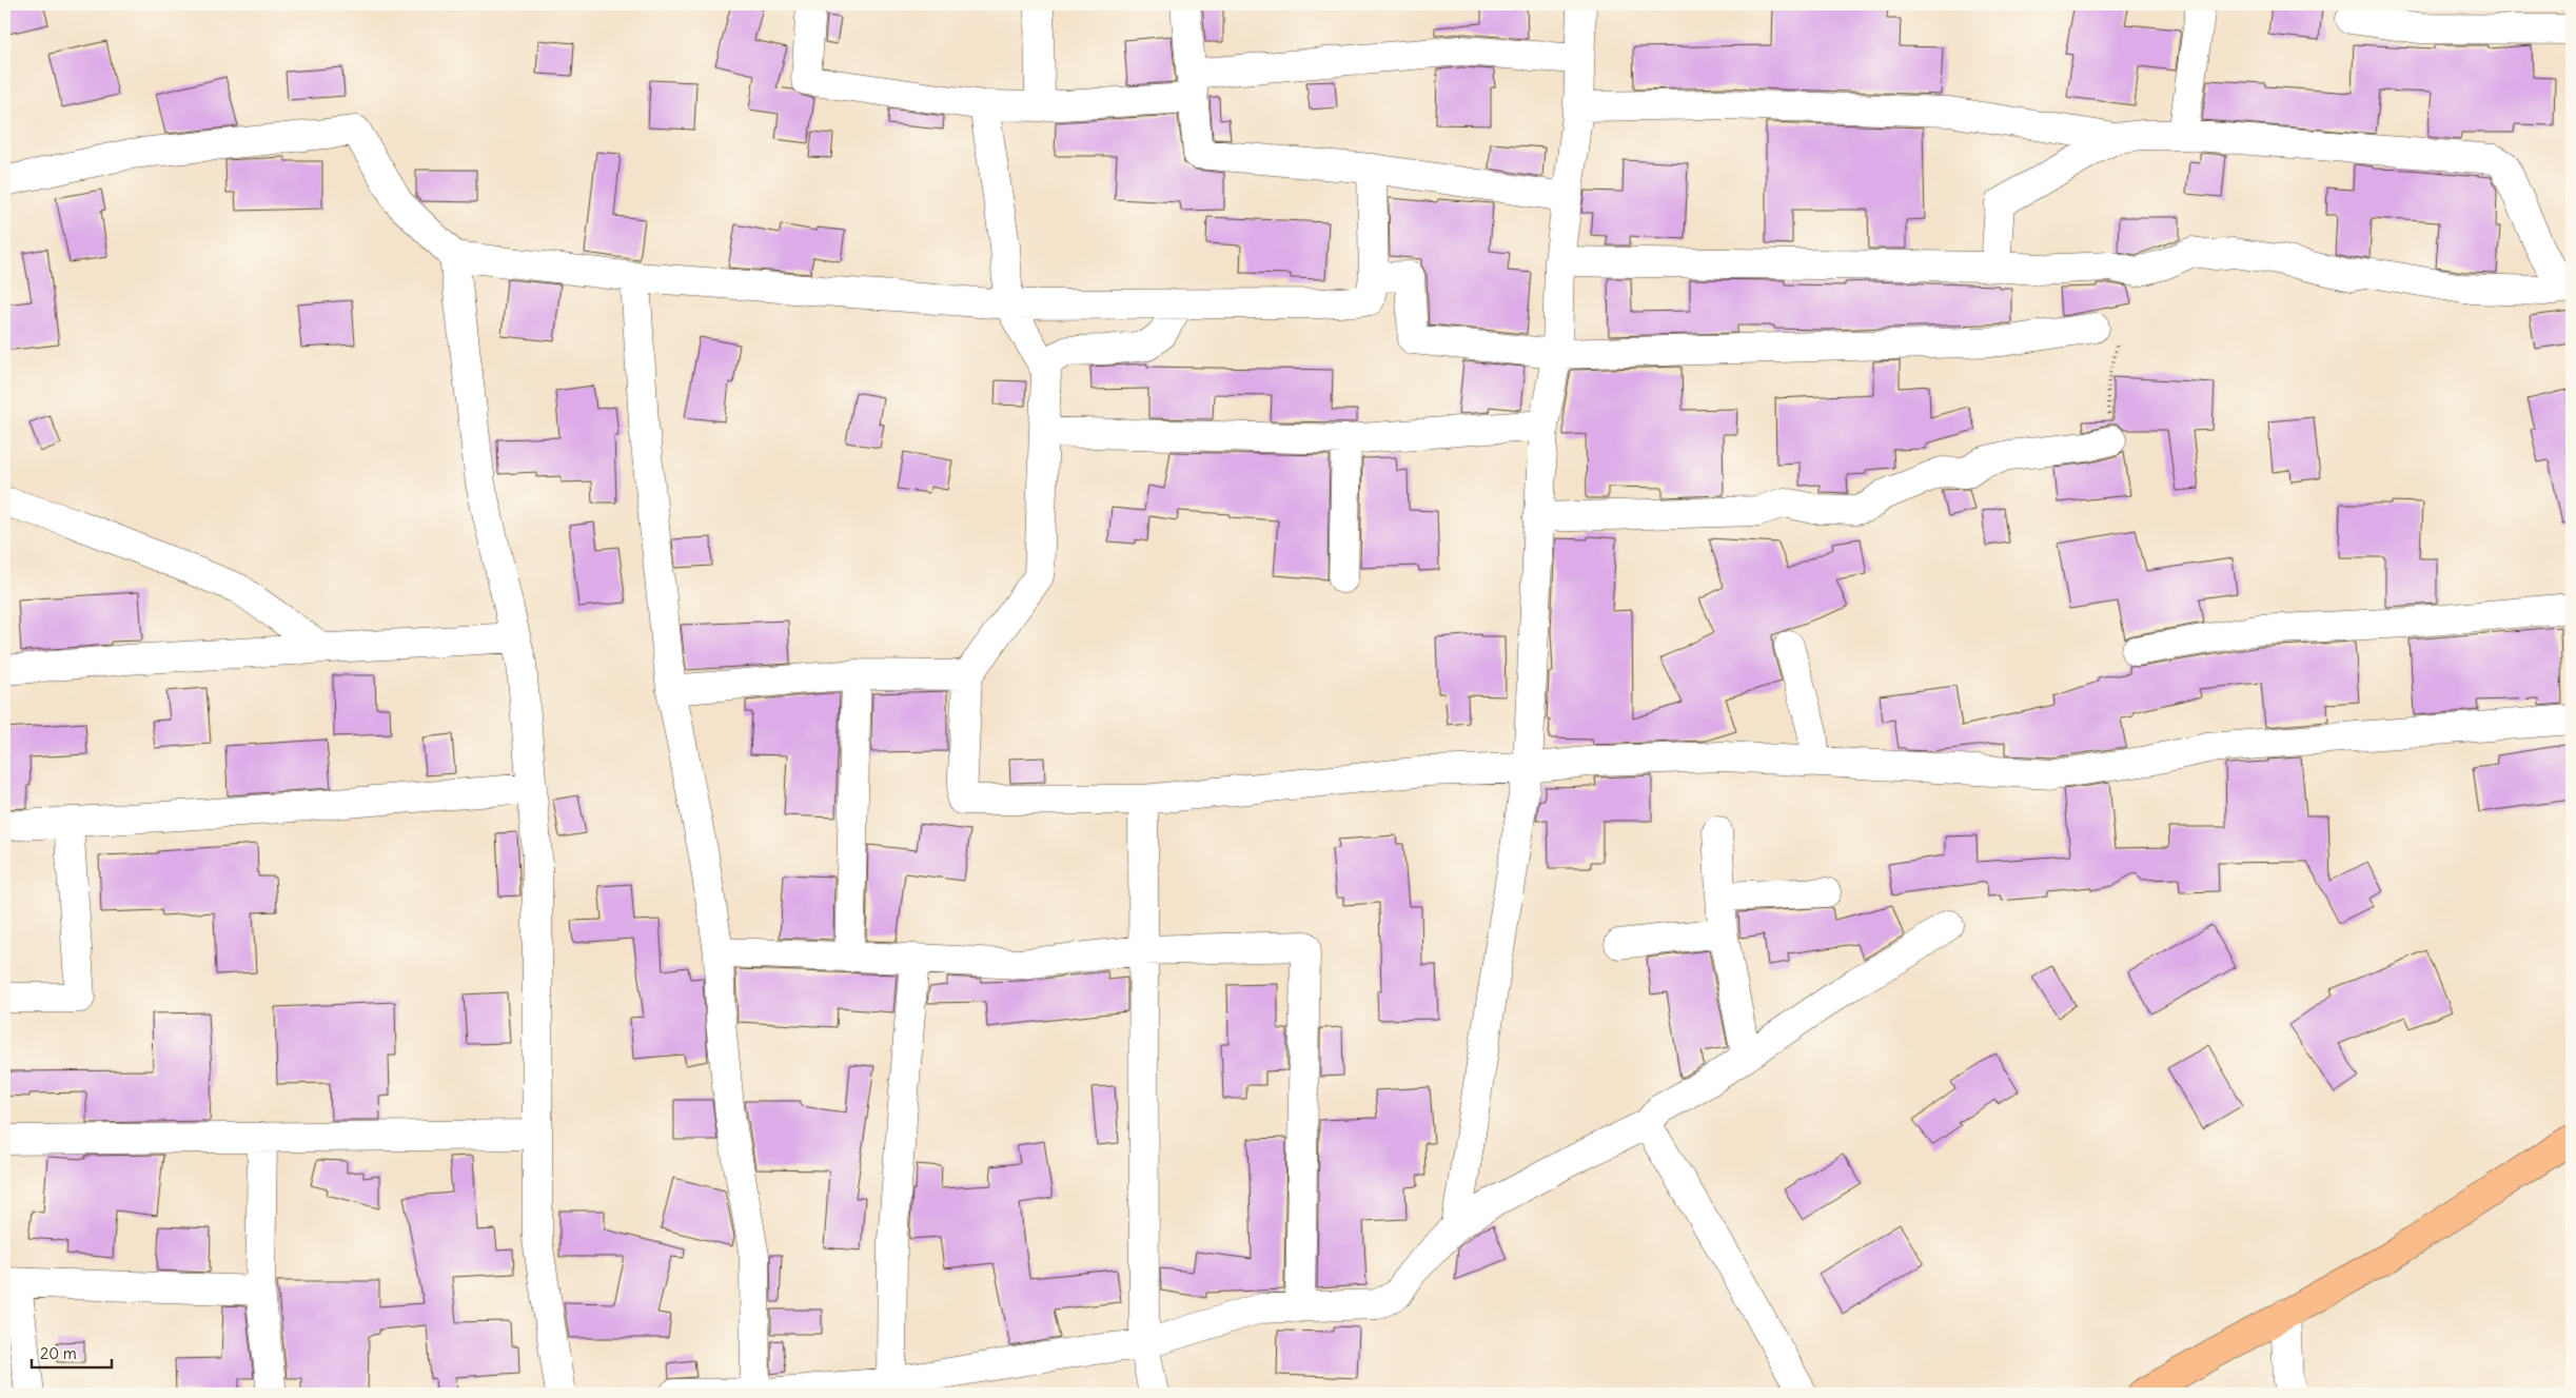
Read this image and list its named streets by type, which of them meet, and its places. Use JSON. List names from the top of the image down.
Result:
{
  "scale_bar": "20 m"
}
